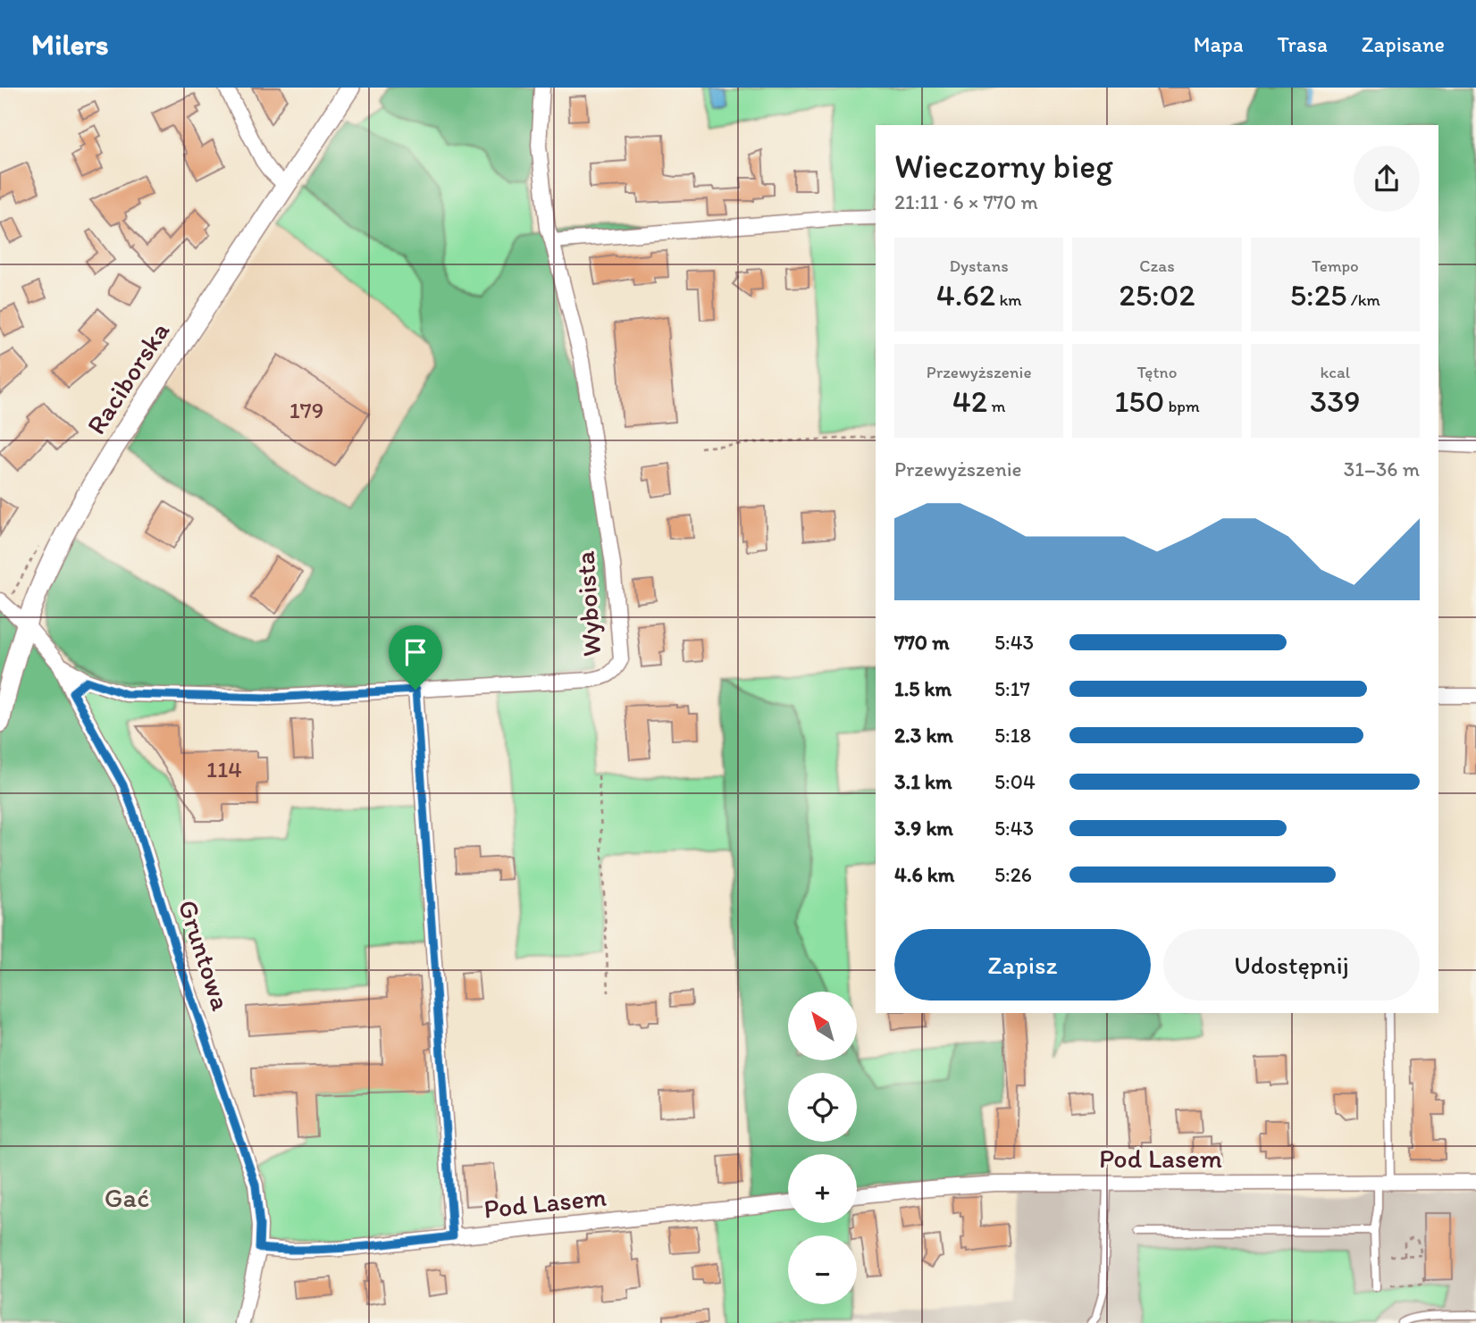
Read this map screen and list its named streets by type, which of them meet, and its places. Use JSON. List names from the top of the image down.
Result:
{
  "streets": {
    "main road": ["Raciborska"],
    "street": ["Wyboista", "Gruntowa", "Pod Lasem"]
  },
  "crossings": [
    ["Raciborska", "Gruntowa"],
    ["Wyboista", "Gruntowa"],
    ["Gruntowa", "Pod Lasem"]
  ],
  "parks": ["Gać"],
  "house_numbers": ["179", "114"],
  "north": "top left",
  "page": {
    "header": "Milers",
    "nav": ["Mapa", "Trasa", "Zapisane"],
    "heading": ["Wieczorny bieg", "21:11 · 6 × 770 m"],
    "stats": [
      ["Dystans", "4.62 km"],
      ["Czas", "25:02"],
      ["Tempo", "5:25 /km"],
      ["Przewyższenie", "42 m"],
      ["Tętno", "150 bpm"],
      ["kcal", "339"]
    ],
    "chart": ["Przewyższenie", "31–36 m"],
    "list": [
      {
        "name": "770 m",
        "note": "5:43"
      },
      {
        "name": "1.5 km",
        "note": "5:17"
      },
      {
        "name": "2.3 km",
        "note": "5:18"
      },
      {
        "name": "3.1 km",
        "note": "5:04"
      },
      {
        "name": "3.9 km",
        "note": "5:43"
      },
      {
        "name": "4.6 km",
        "note": "5:26"
      }
    ],
    "buttons": ["Zapisz", "Udostępnij"],
    "map_buttons": ["+", "−"]
  }
}
